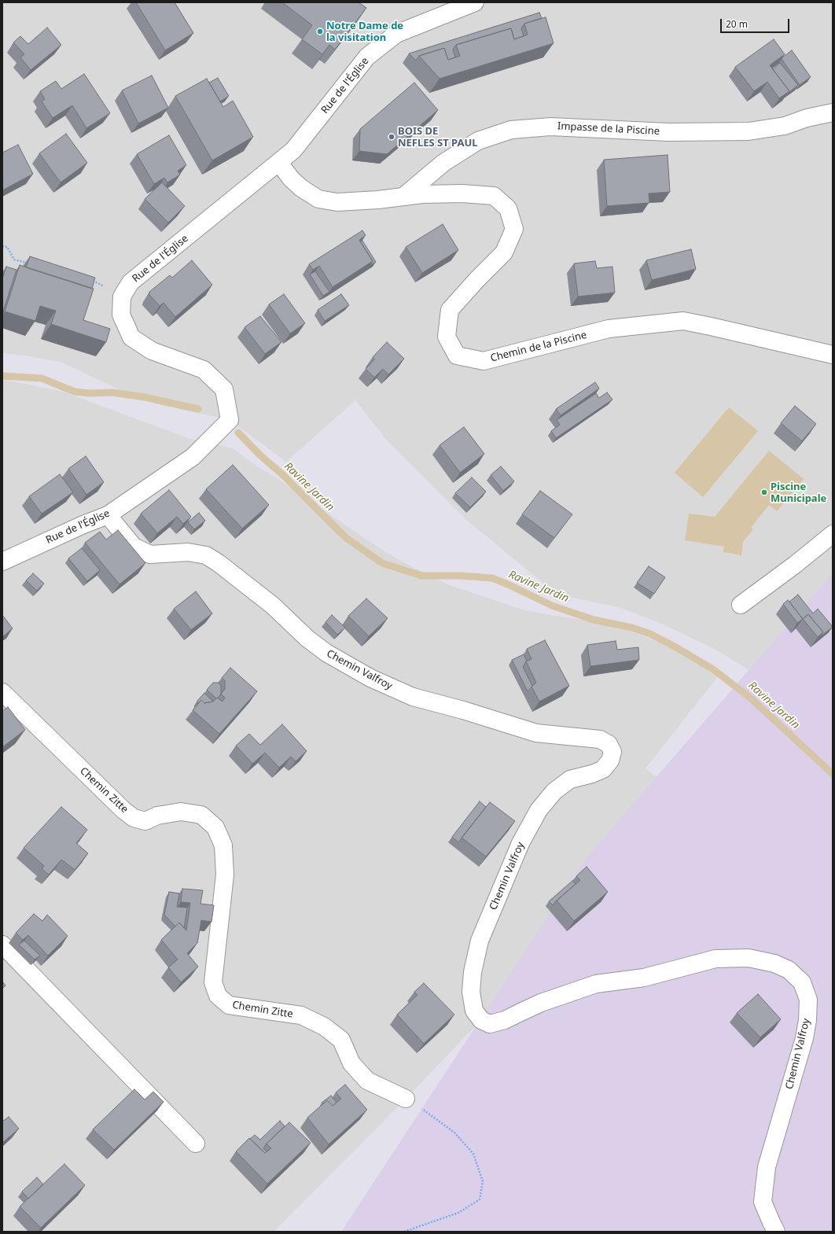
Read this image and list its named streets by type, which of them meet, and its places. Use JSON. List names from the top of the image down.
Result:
{
  "streets": {
    "street": [
      "Rue de l'Église",
      "Impasse de la Piscine",
      "Chemin de la Piscine",
      "Chemin Valfroy",
      "Chemin Zitte"
    ]
  },
  "crossings": [
    ["Rue de l'Église", "Chemin de la Piscine"],
    ["Rue de l'Église", "Chemin Valfroy"],
    ["Impasse de la Piscine", "Chemin de la Piscine"]
  ],
  "water": ["Ravine Jardin"],
  "places": ["Notre Dame de la visitation", "BOIS DE NEFLES ST PAUL", "Piscine Municipale"],
  "scale_bar": "20 m"
}
